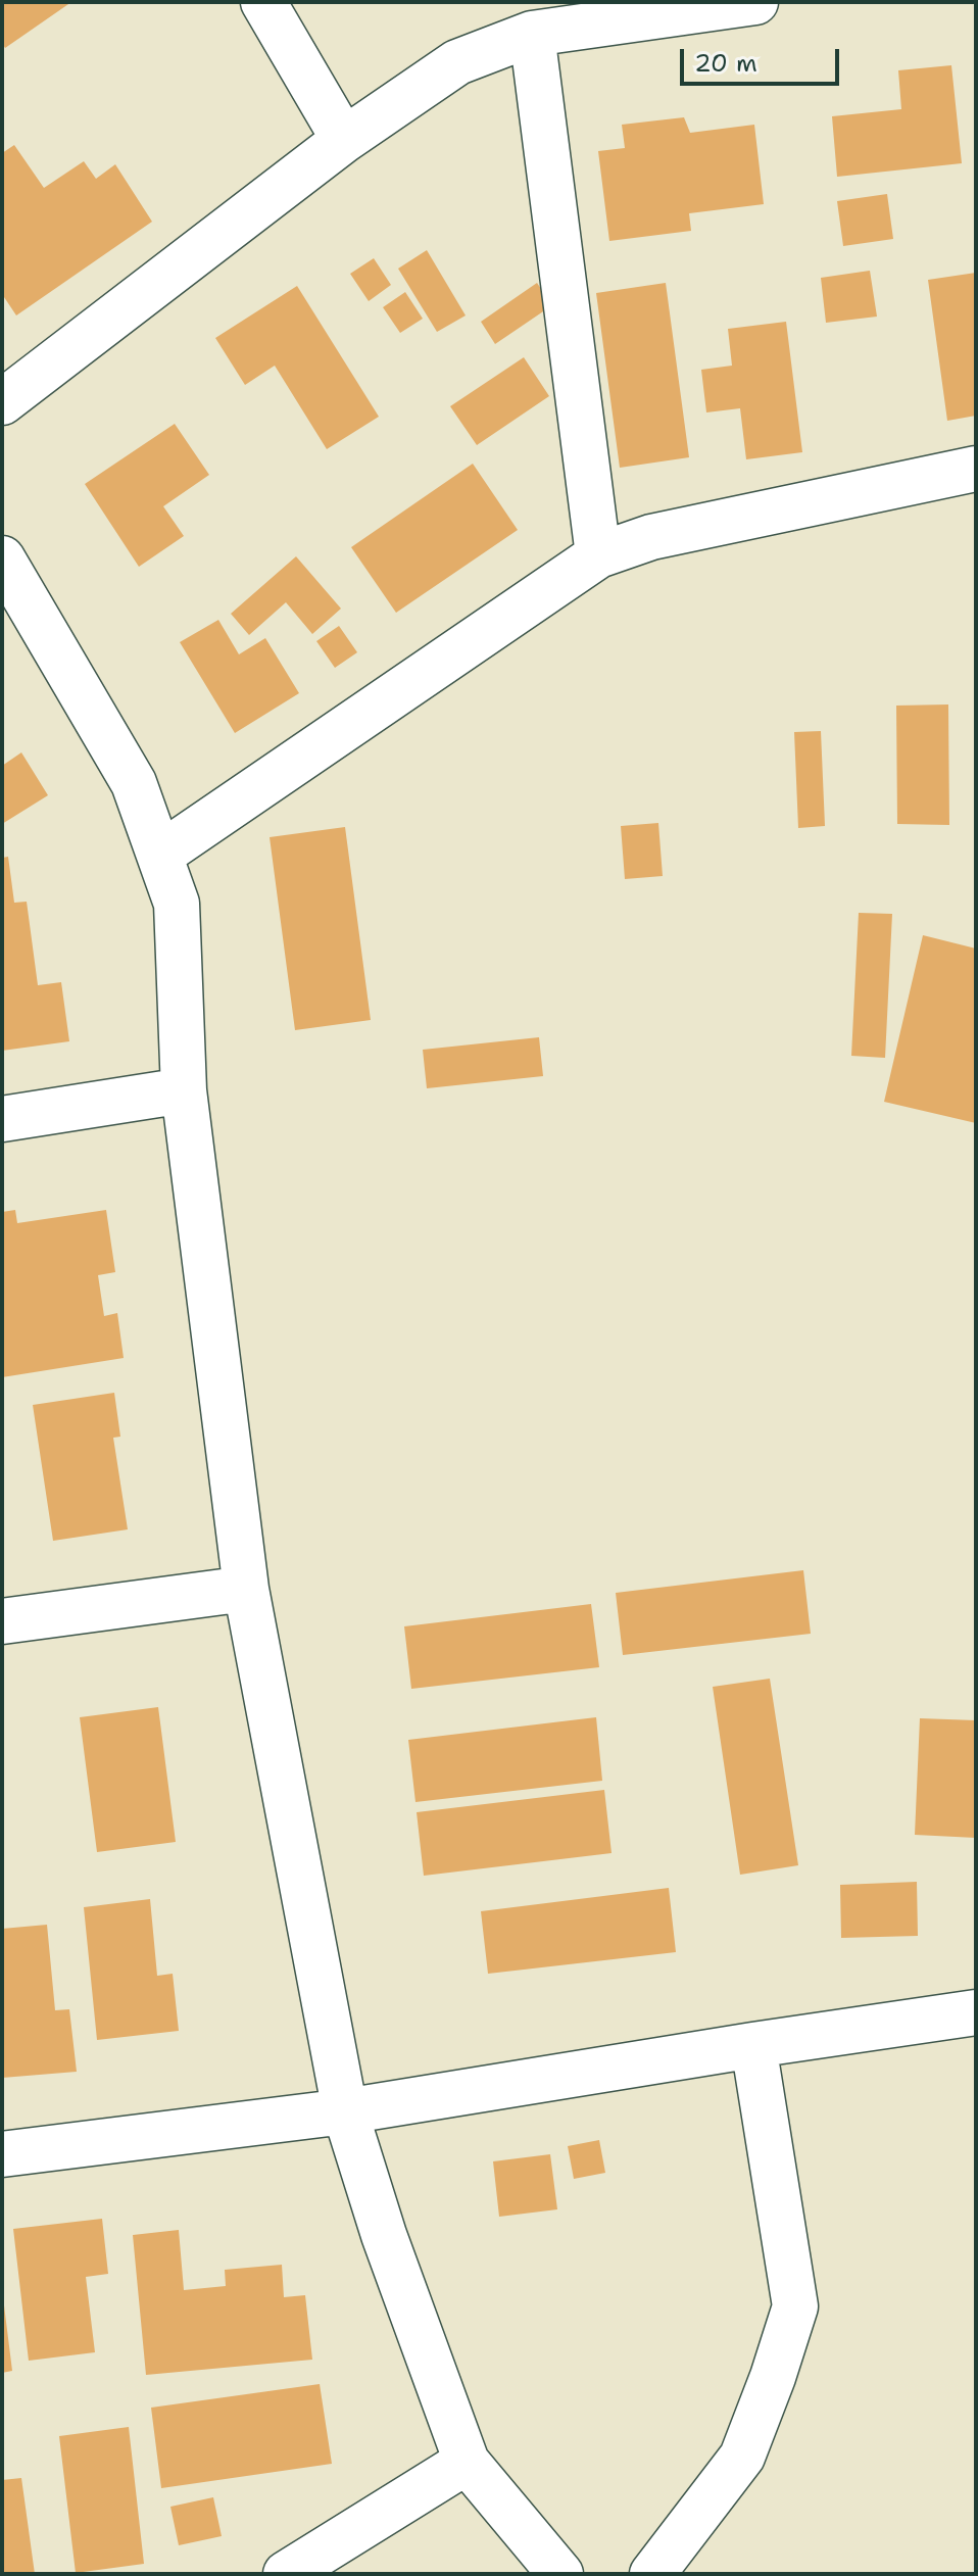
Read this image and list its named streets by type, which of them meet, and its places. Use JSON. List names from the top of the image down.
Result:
{
  "scale_bar": "20 m"
}
